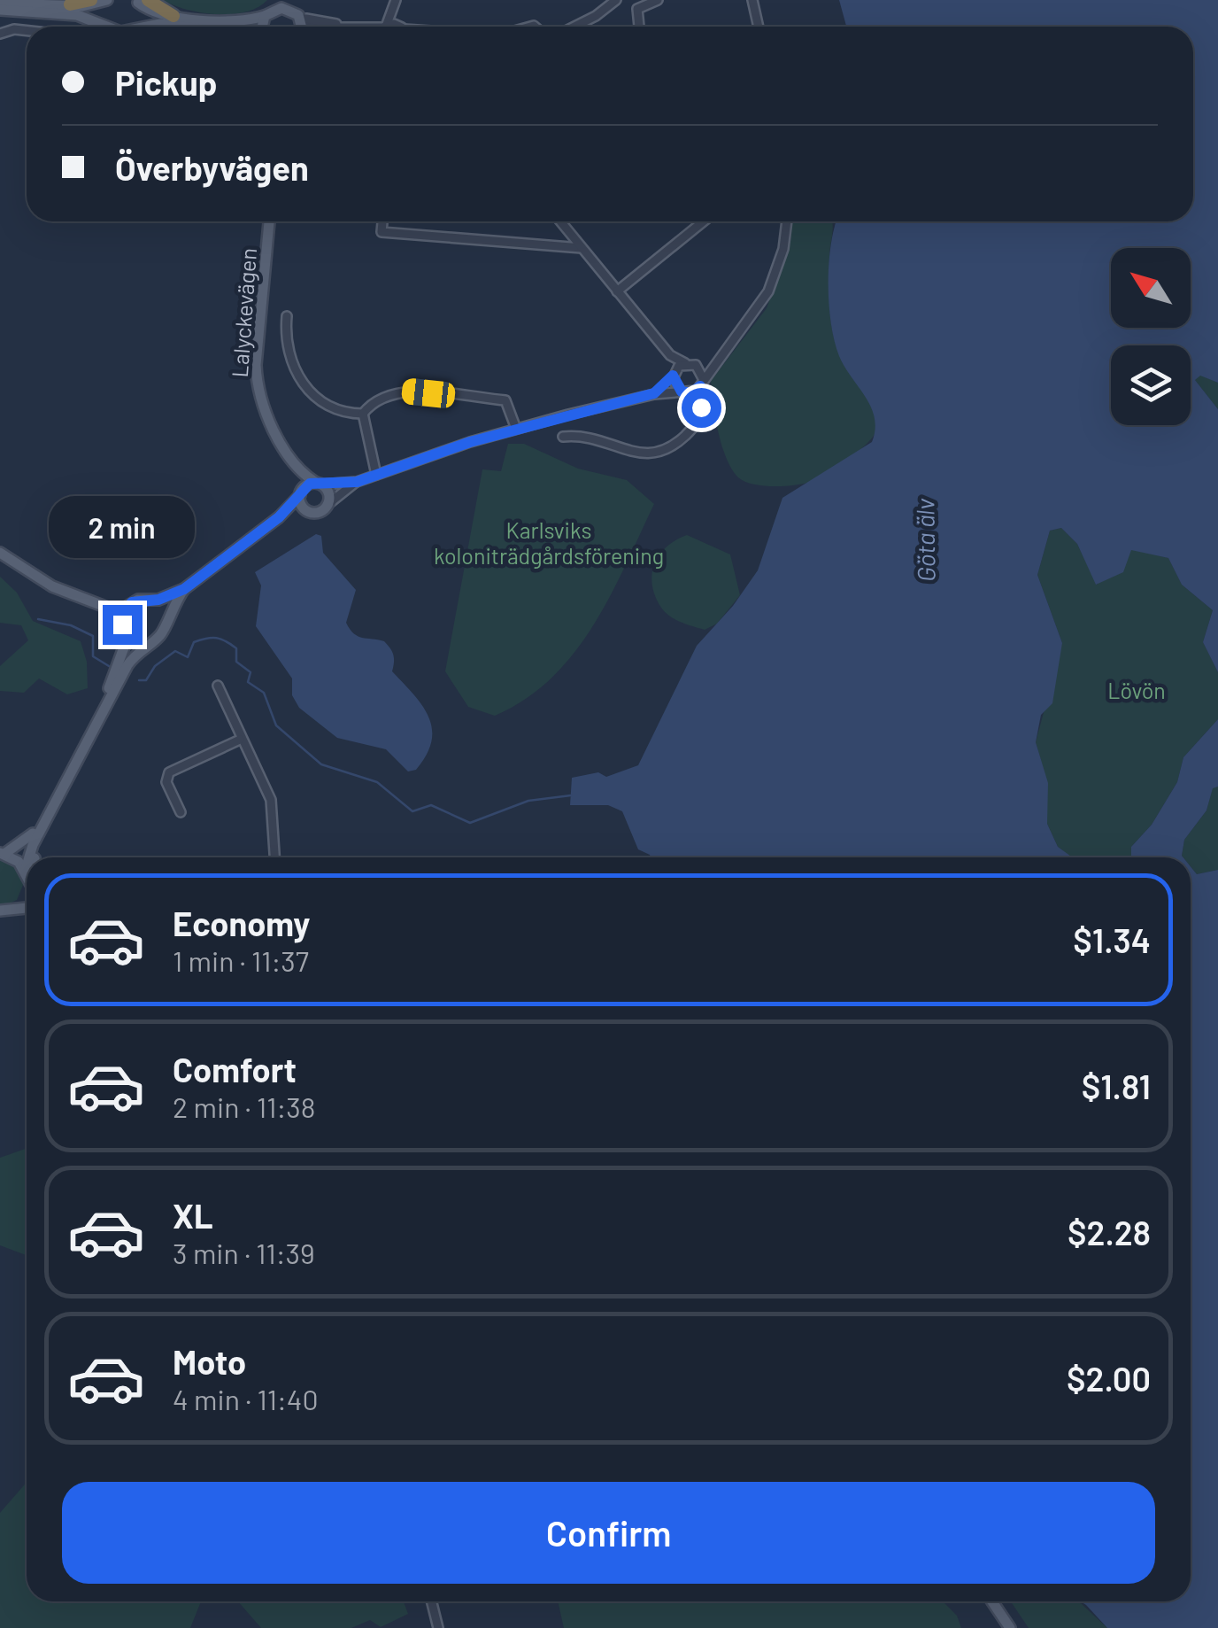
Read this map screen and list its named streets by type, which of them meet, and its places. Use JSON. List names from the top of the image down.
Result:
{
  "streets": {
    "main road": ["Lalyckevägen"]
  },
  "water": ["Göta älv"],
  "parks": ["Karlsviks koloniträdgårdsförening", "Lövön"],
  "north": "top left",
  "page": {
    "banner": ["Pickup", "Överbyvägen"],
    "bubble": "2 min",
    "list": [
      {
        "name": "Economy",
        "note": "1 min · 11:37",
        "value": "$1.34"
      },
      {
        "name": "Comfort",
        "note": "2 min · 11:38",
        "value": "$1.81"
      },
      {
        "name": "XL",
        "note": "3 min · 11:39",
        "value": "$2.28"
      },
      {
        "name": "Moto",
        "note": "4 min · 11:40",
        "value": "$2.00"
      }
    ],
    "buttons": "Confirm"
  }
}
